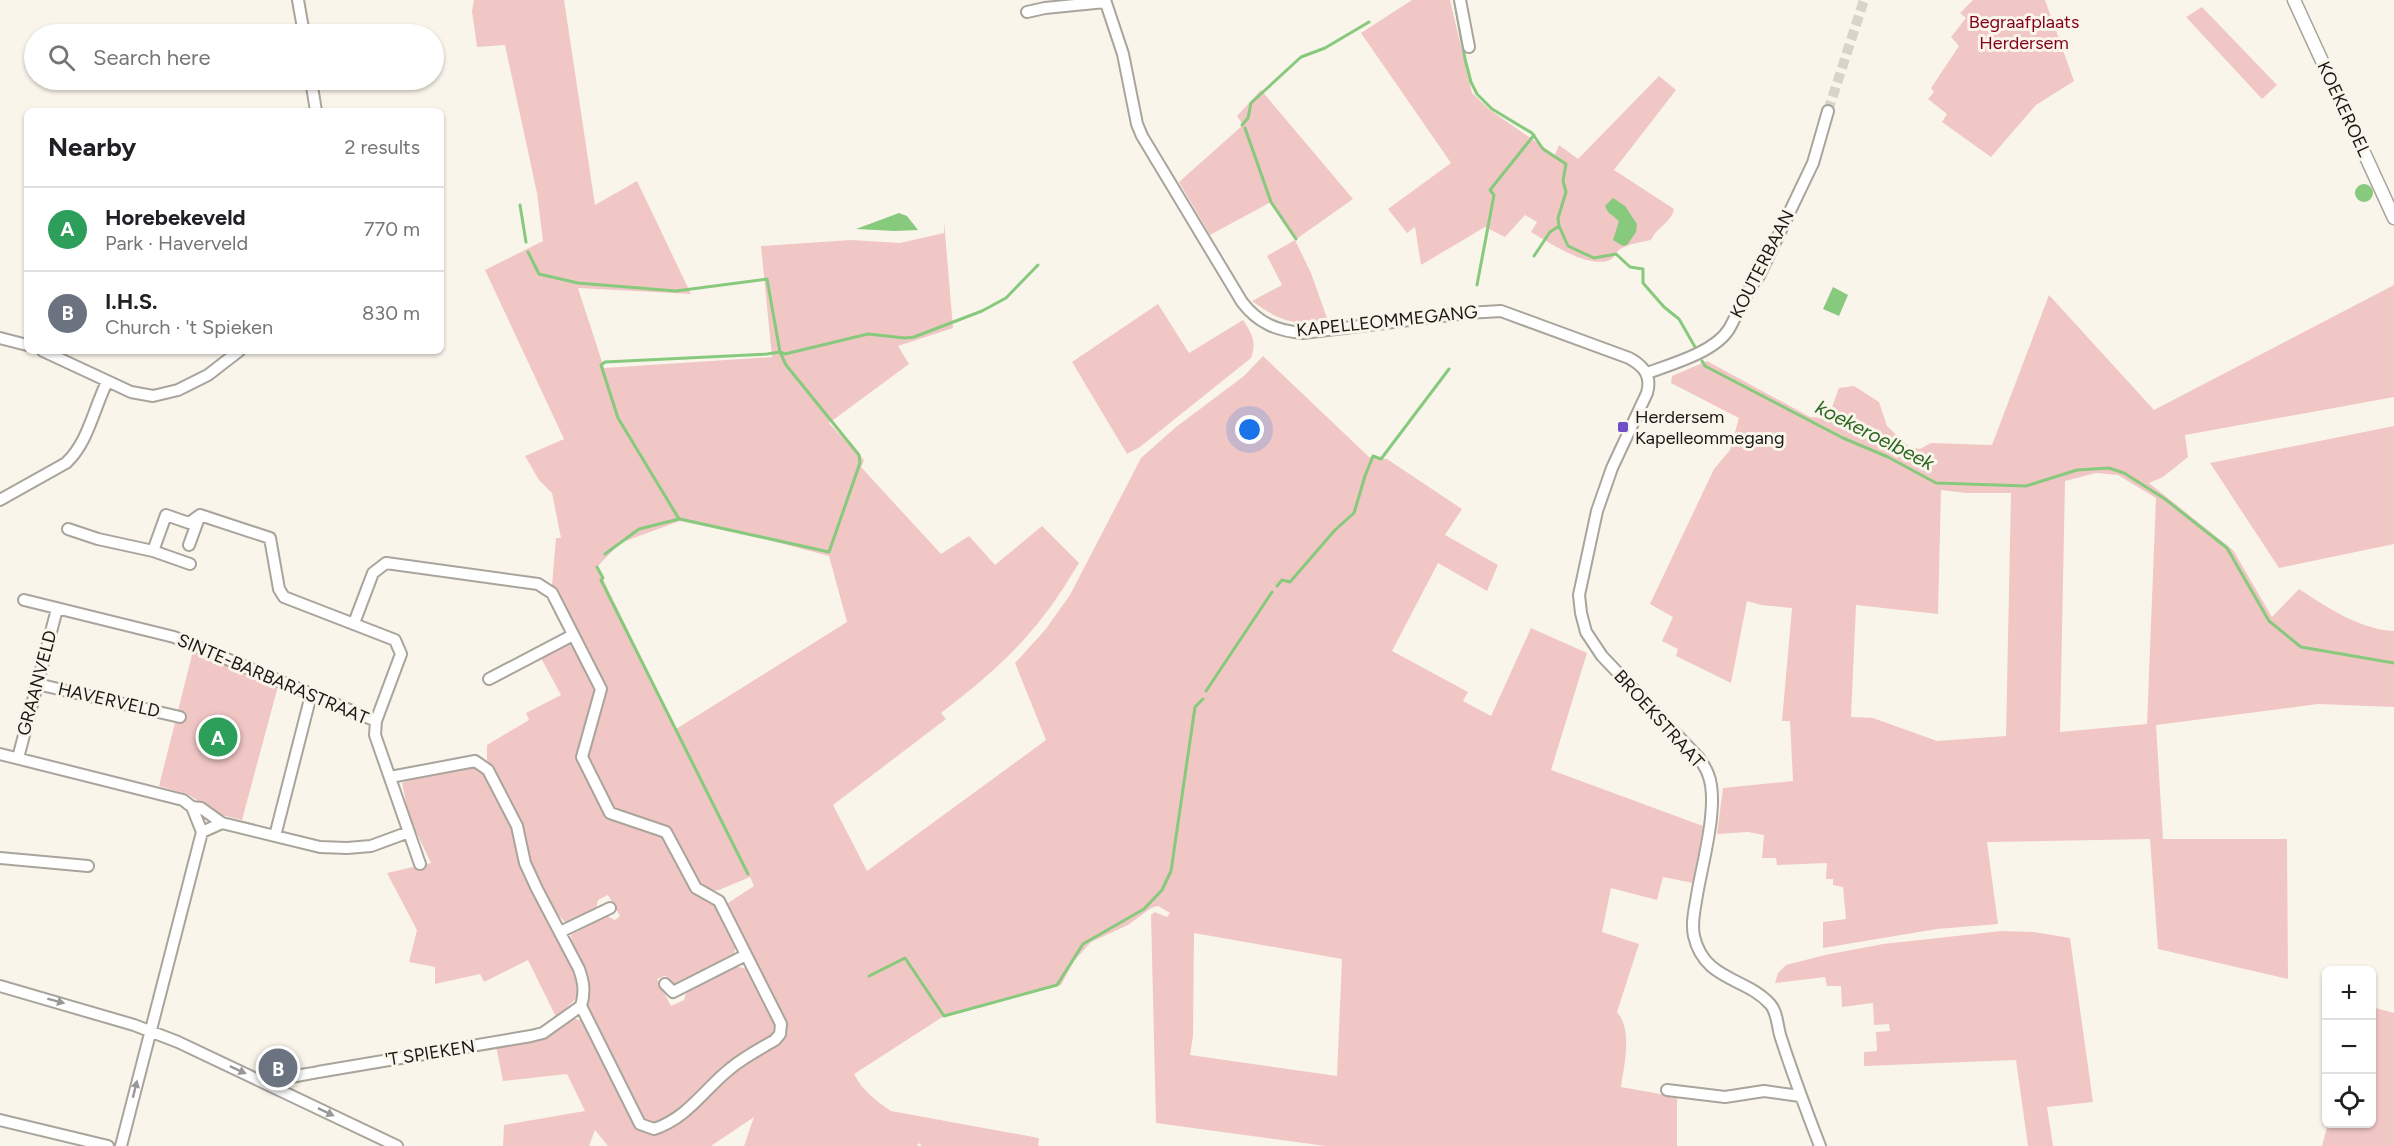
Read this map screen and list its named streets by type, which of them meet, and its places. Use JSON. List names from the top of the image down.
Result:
{
  "streets": {
    "street": [
      "KOEKEROEL",
      "KOUTERBAAN",
      "KAPELLEOMMEGANG",
      "SINTE-BARBARASTRAAT",
      "GRAANVELD",
      "HAVERVELD",
      "BROEKSTRAAT",
      "'T SPIEKEN"
    ]
  },
  "crossings": [
    ["KOUTERBAAN", "KAPELLEOMMEGANG"],
    ["KOUTERBAAN", "BROEKSTRAAT"],
    ["KAPELLEOMMEGANG", "BROEKSTRAAT"],
    ["SINTE-BARBARASTRAAT", "GRAANVELD"],
    ["GRAANVELD", "HAVERVELD"]
  ],
  "water": ["koekeroelbeek"],
  "parks": ["Begraafplaats Herdersem"],
  "places": {
    "transit": ["Herdersem Kapelleommegang"]
  },
  "page": {
    "search": "Search here",
    "heading": ["Nearby", "2 results"],
    "list": [
      {
        "mark": "A",
        "name": "Horebekeveld",
        "note": "Park · Haverveld",
        "value": "770 m"
      },
      {
        "mark": "B",
        "name": "I.H.S.",
        "note": "Church · 't Spieken",
        "value": "830 m"
      }
    ],
    "pins": ["A", "B"],
    "map_buttons": ["+", "−"]
  }
}
